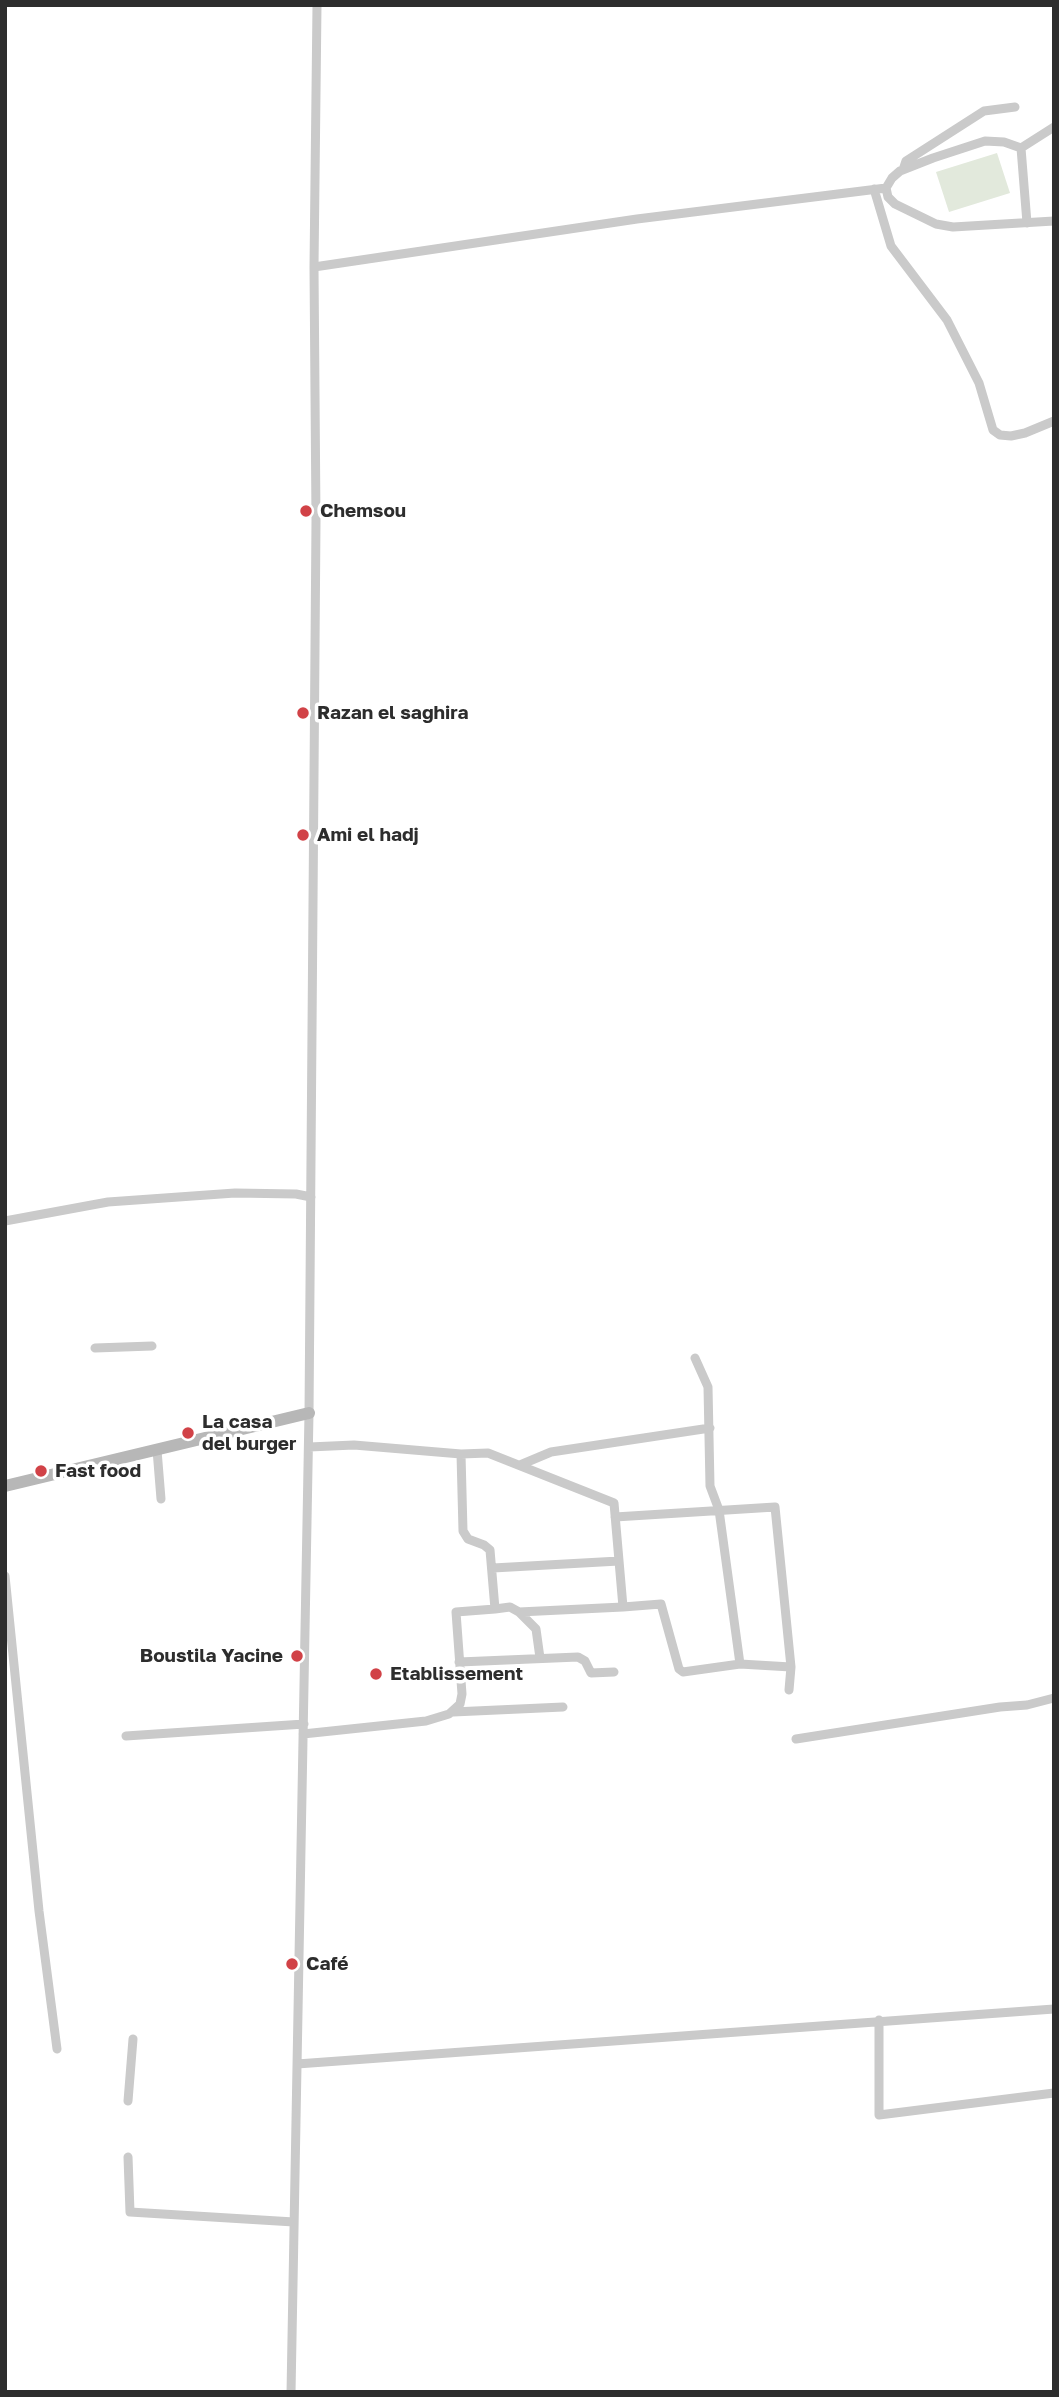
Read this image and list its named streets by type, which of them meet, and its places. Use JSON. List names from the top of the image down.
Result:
{
  "places": [
    "Chemsou",
    "Razan el saghira",
    "Ami el hadj",
    "La casa del burger",
    "Fast food",
    "Boustila Yacine",
    "Etablissement",
    "Café"
  ]
}
